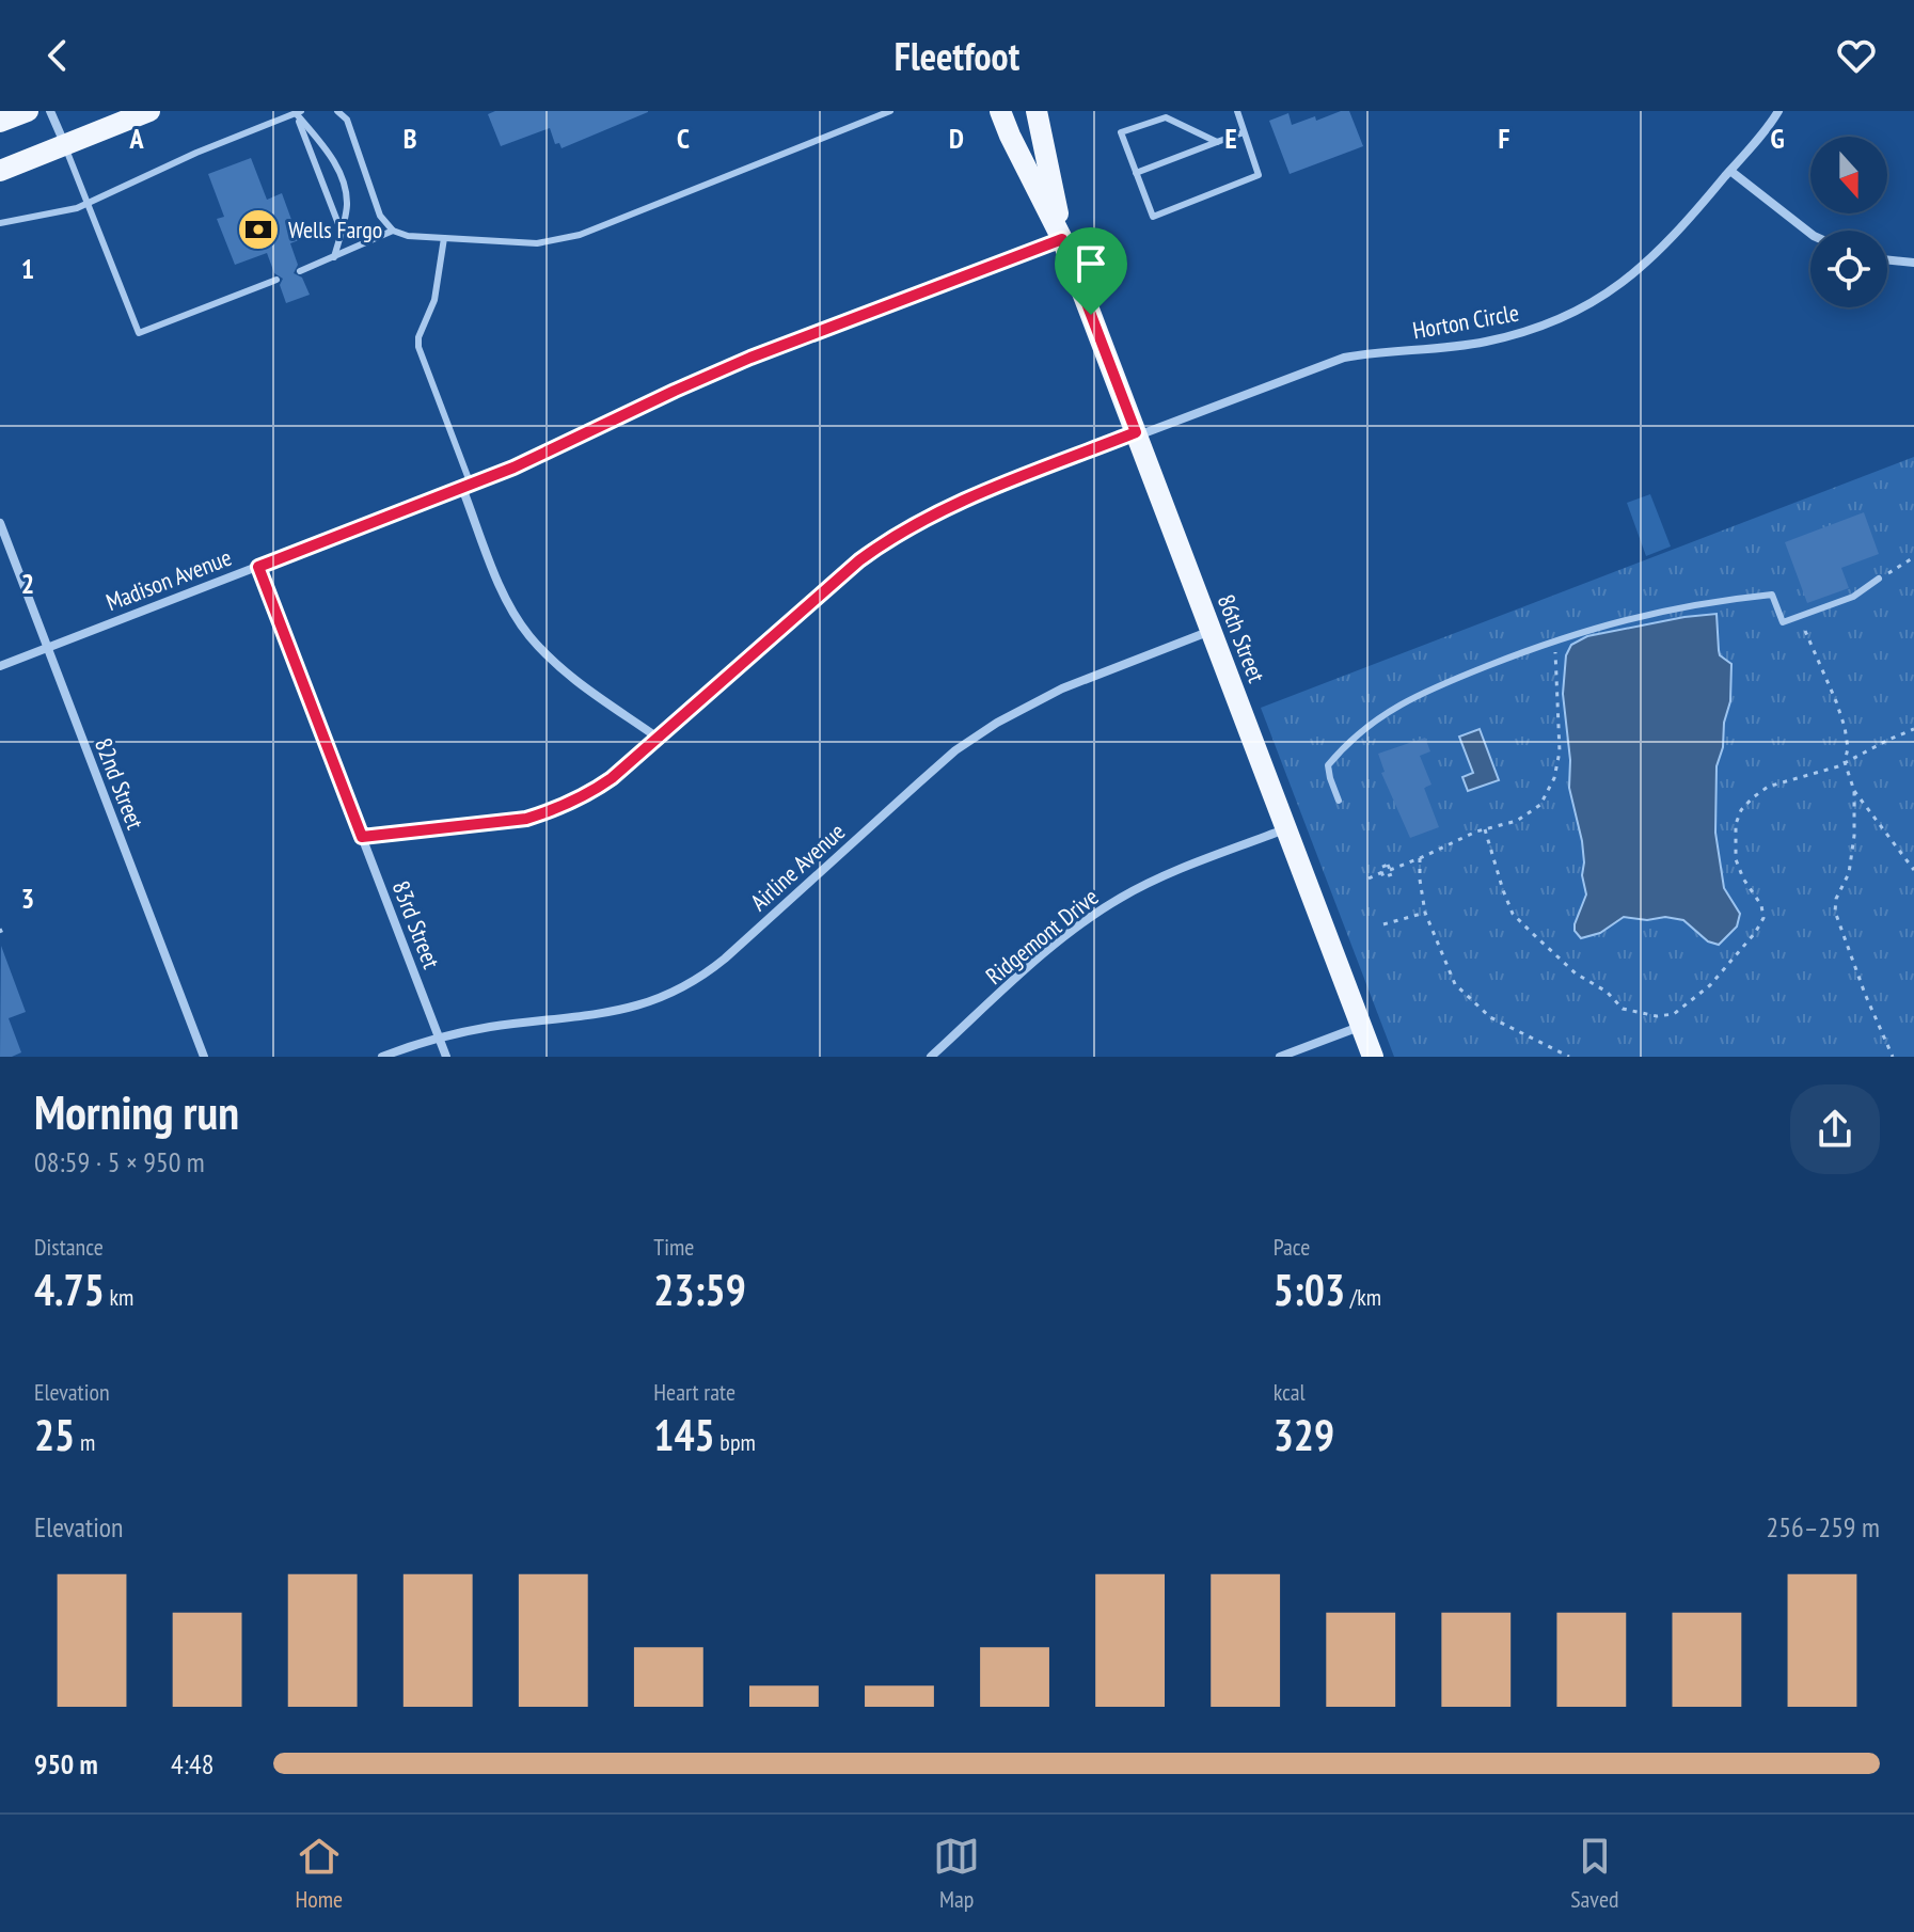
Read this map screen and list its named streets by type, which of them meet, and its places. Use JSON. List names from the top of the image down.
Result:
{
  "streets": {
    "main road": ["86th Street"],
    "street": [
      "Horton Circle",
      "Madison Avenue",
      "82nd Street",
      "Airline Avenue",
      "83rd Street",
      "Ridgemont Drive"
    ]
  },
  "crossings": [
    ["Horton Circle", "86th Street"],
    ["Horton Circle", "83rd Street"],
    ["Madison Avenue", "86th Street"],
    ["Madison Avenue", "82nd Street"],
    ["Madison Avenue", "83rd Street"],
    ["86th Street", "Airline Avenue"],
    ["86th Street", "Ridgemont Drive"],
    ["Airline Avenue", "83rd Street"]
  ],
  "places": {
    "bank": ["Wells Fargo"]
  },
  "north": "bottom",
  "page": {
    "header": "Fleetfoot",
    "heading": ["Morning run", "08:59 · 5 × 950 m"],
    "stats": [
      ["Distance", "4.75 km"],
      ["Time", "23:59"],
      ["Pace", "5:03 /km"],
      ["Elevation", "25 m"],
      ["Heart rate", "145 bpm"],
      ["kcal", "329"]
    ],
    "chart": ["Elevation", "256–259 m"],
    "list": [
      {
        "name": "950 m",
        "note": "4:48"
      }
    ],
    "tabs": ["Home", "Map", "Saved"]
  },
  "grid": {
    "columns": [
      "A",
      "B",
      "C",
      "D",
      "E",
      "F",
      "G"
    ],
    "rows": ["1", "2", "3"]
  }
}
